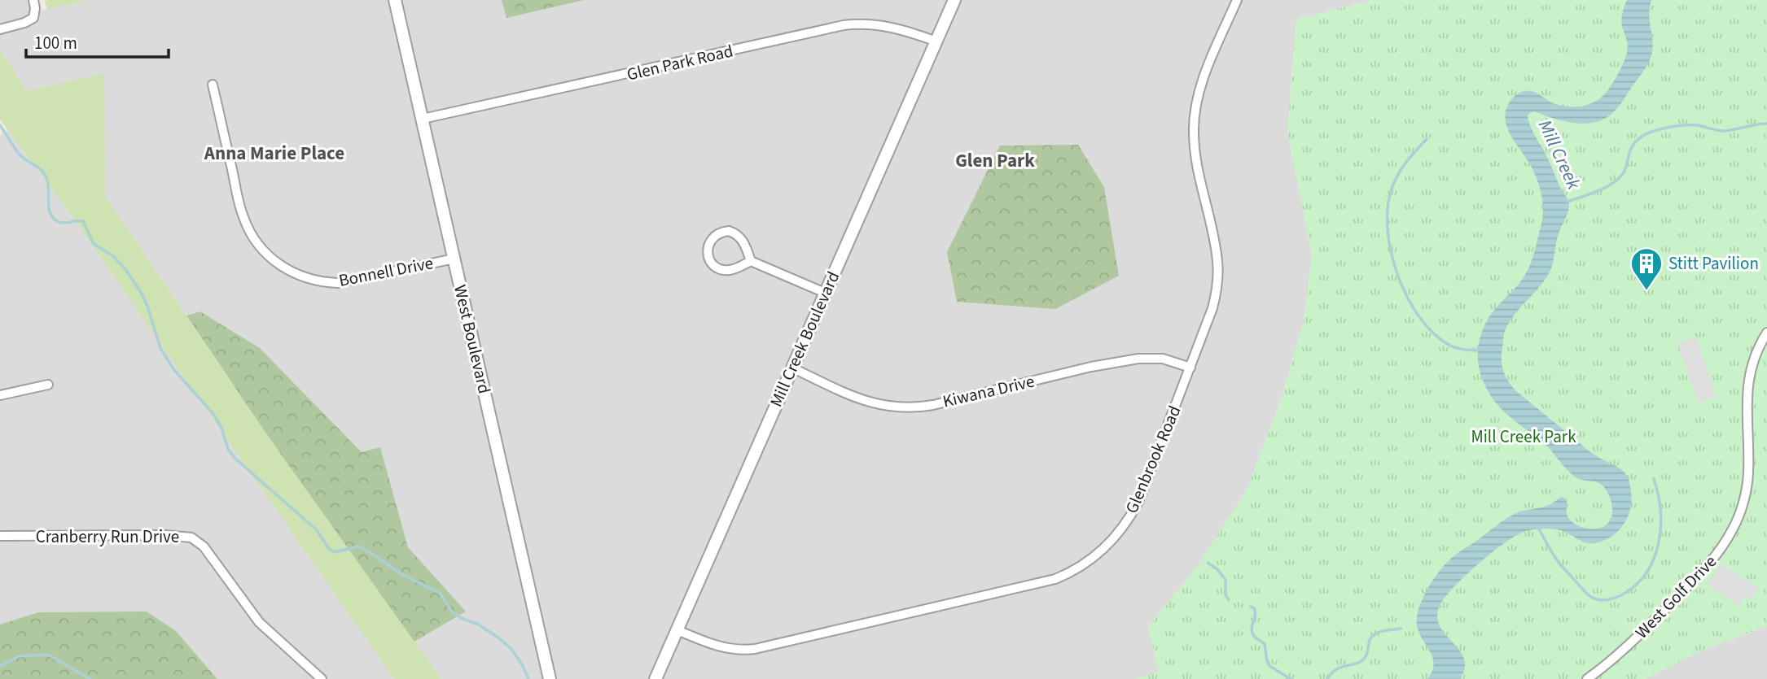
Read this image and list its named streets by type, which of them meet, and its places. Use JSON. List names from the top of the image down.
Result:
{
  "streets": {
    "street": [
      "Glen Park Road",
      "Bonnell Drive",
      "West Boulevard",
      "Mill Creek Boulevard",
      "Kiwana Drive",
      "Glenbrook Road",
      "Cranberry Run Drive",
      "West Golf Drive"
    ]
  },
  "crossings": [
    ["Glen Park Road", "West Boulevard"],
    ["Glen Park Road", "Mill Creek Boulevard"],
    ["Bonnell Drive", "West Boulevard"],
    ["Mill Creek Boulevard", "Kiwana Drive"],
    ["Mill Creek Boulevard", "Glenbrook Road"],
    ["Kiwana Drive", "Glenbrook Road"]
  ],
  "districts": ["Anna Marie Place", "Glen Park"],
  "water": ["Mill Creek"],
  "parks": ["Mill Creek Park"],
  "places": {
    "building": ["Stitt Pavilion"]
  },
  "scale_bar": "100 m"
}
